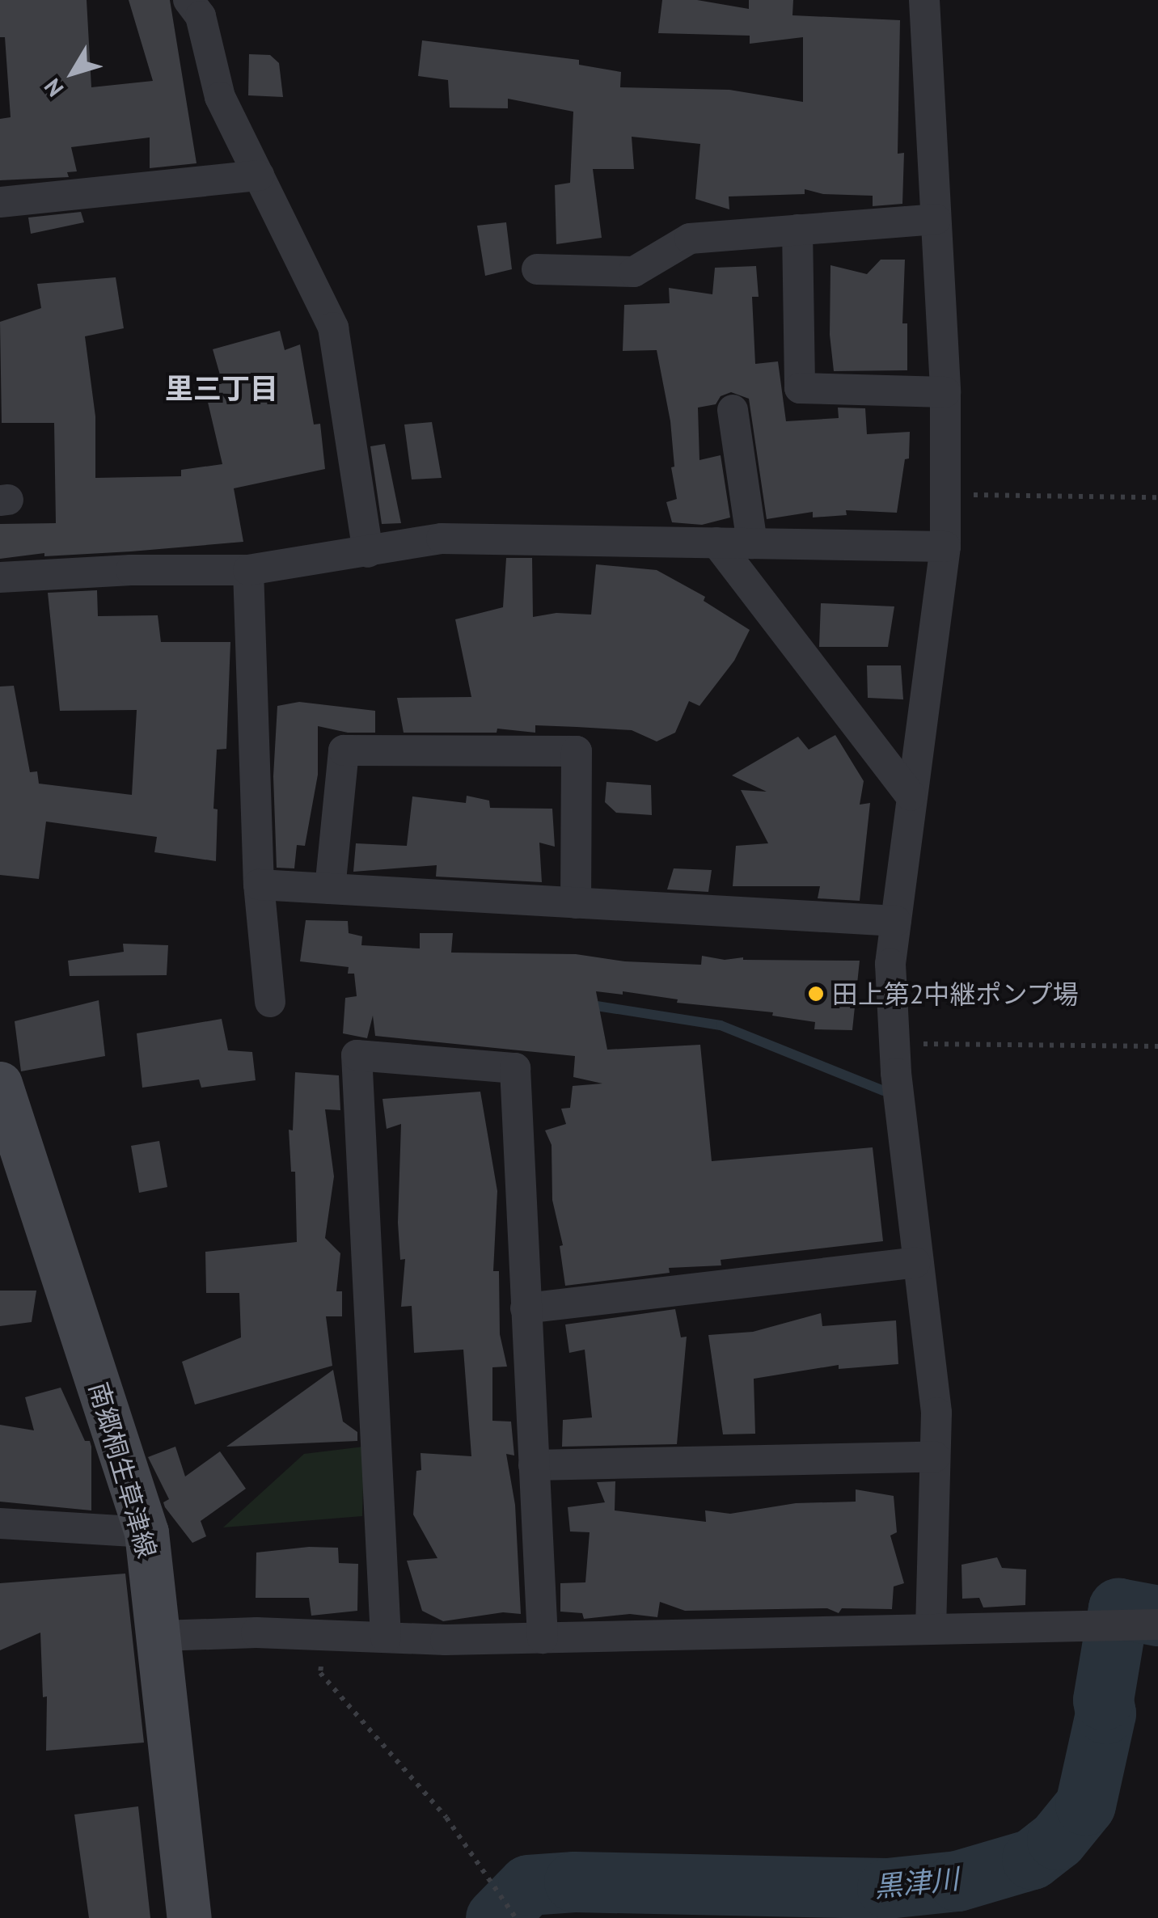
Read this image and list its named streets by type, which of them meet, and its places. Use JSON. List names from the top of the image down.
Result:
{
  "streets": {
    "main road": ["南郷桐生草津線"]
  },
  "districts": ["里三丁目"],
  "water": ["黒津川"],
  "places": ["田上第2中継ポンプ場"],
  "north": "bottom left"
}
